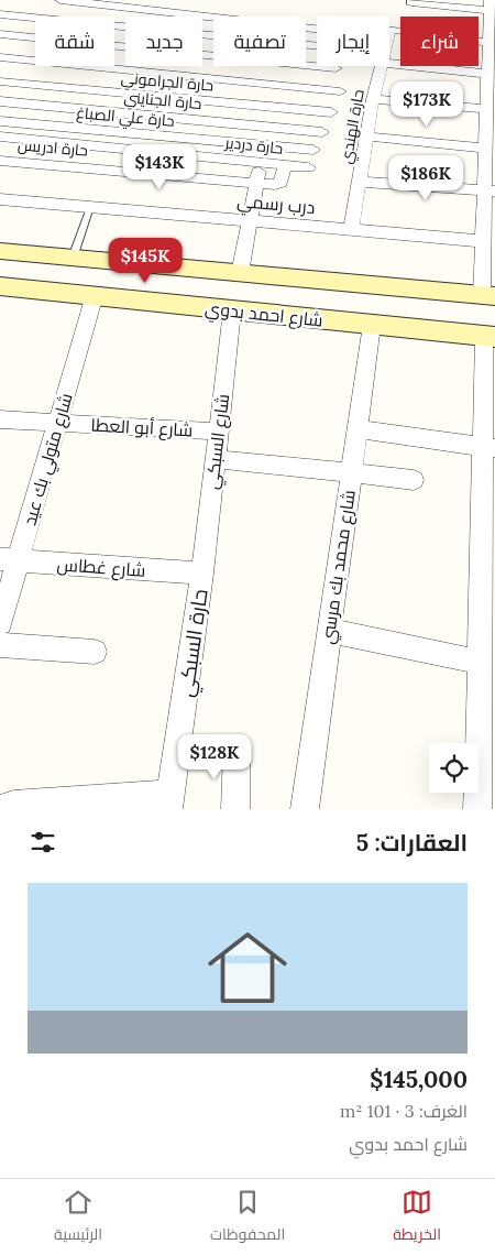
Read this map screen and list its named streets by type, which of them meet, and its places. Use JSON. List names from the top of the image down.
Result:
{
  "streets": {
    "main road": ["شارع احمد بدوي"],
    "street": [
      "حارة الجراموني",
      "حارة الجنايني",
      "حارة علي الصباغ",
      "حارة الهندي",
      "حارة دردير",
      "حارة ادريس",
      "درب رسمي",
      "شارع أبو العطا",
      "شارع السبكي",
      "شارع متولي بك عيد",
      "شارع غطاس",
      "شارع محمد بك مرسي",
      "حارة السبكي"
    ]
  },
  "crossings": [
    ["حارة الهندي", "درب رسمي"],
    ["حارة دردير", "حارة ادريس"],
    ["شارع احمد بدوي", "شارع السبكي"],
    ["شارع احمد بدوي", "شارع متولي بك عيد"],
    ["شارع احمد بدوي", "شارع محمد بك مرسي"],
    ["شارع أبو العطا", "شارع السبكي"],
    ["شارع أبو العطا", "شارع متولي بك عيد"],
    ["شارع السبكي", "شارع غطاس"],
    ["شارع السبكي", "حارة السبكي"],
    ["شارع متولي بك عيد", "شارع غطاس"],
    ["شارع غطاس", "حارة السبكي"]
  ],
  "page": {
    "chip": [
      "شراء",
      "إيجار",
      "تصفية",
      "جديد",
      "شقة"
    ],
    "price": [
      "$173K",
      "$143K",
      "$186K",
      "$145K",
      "$128K"
    ],
    "heading": "العقارات: 5",
    "list": [
      {
        "name": "$145,000",
        "note": "الغرف: 3 · 101 m² · شارع احمد بدوي"
      }
    ],
    "tabs": ["الخريطة", "المحفوظات", "الرئيسية"]
  }
}
